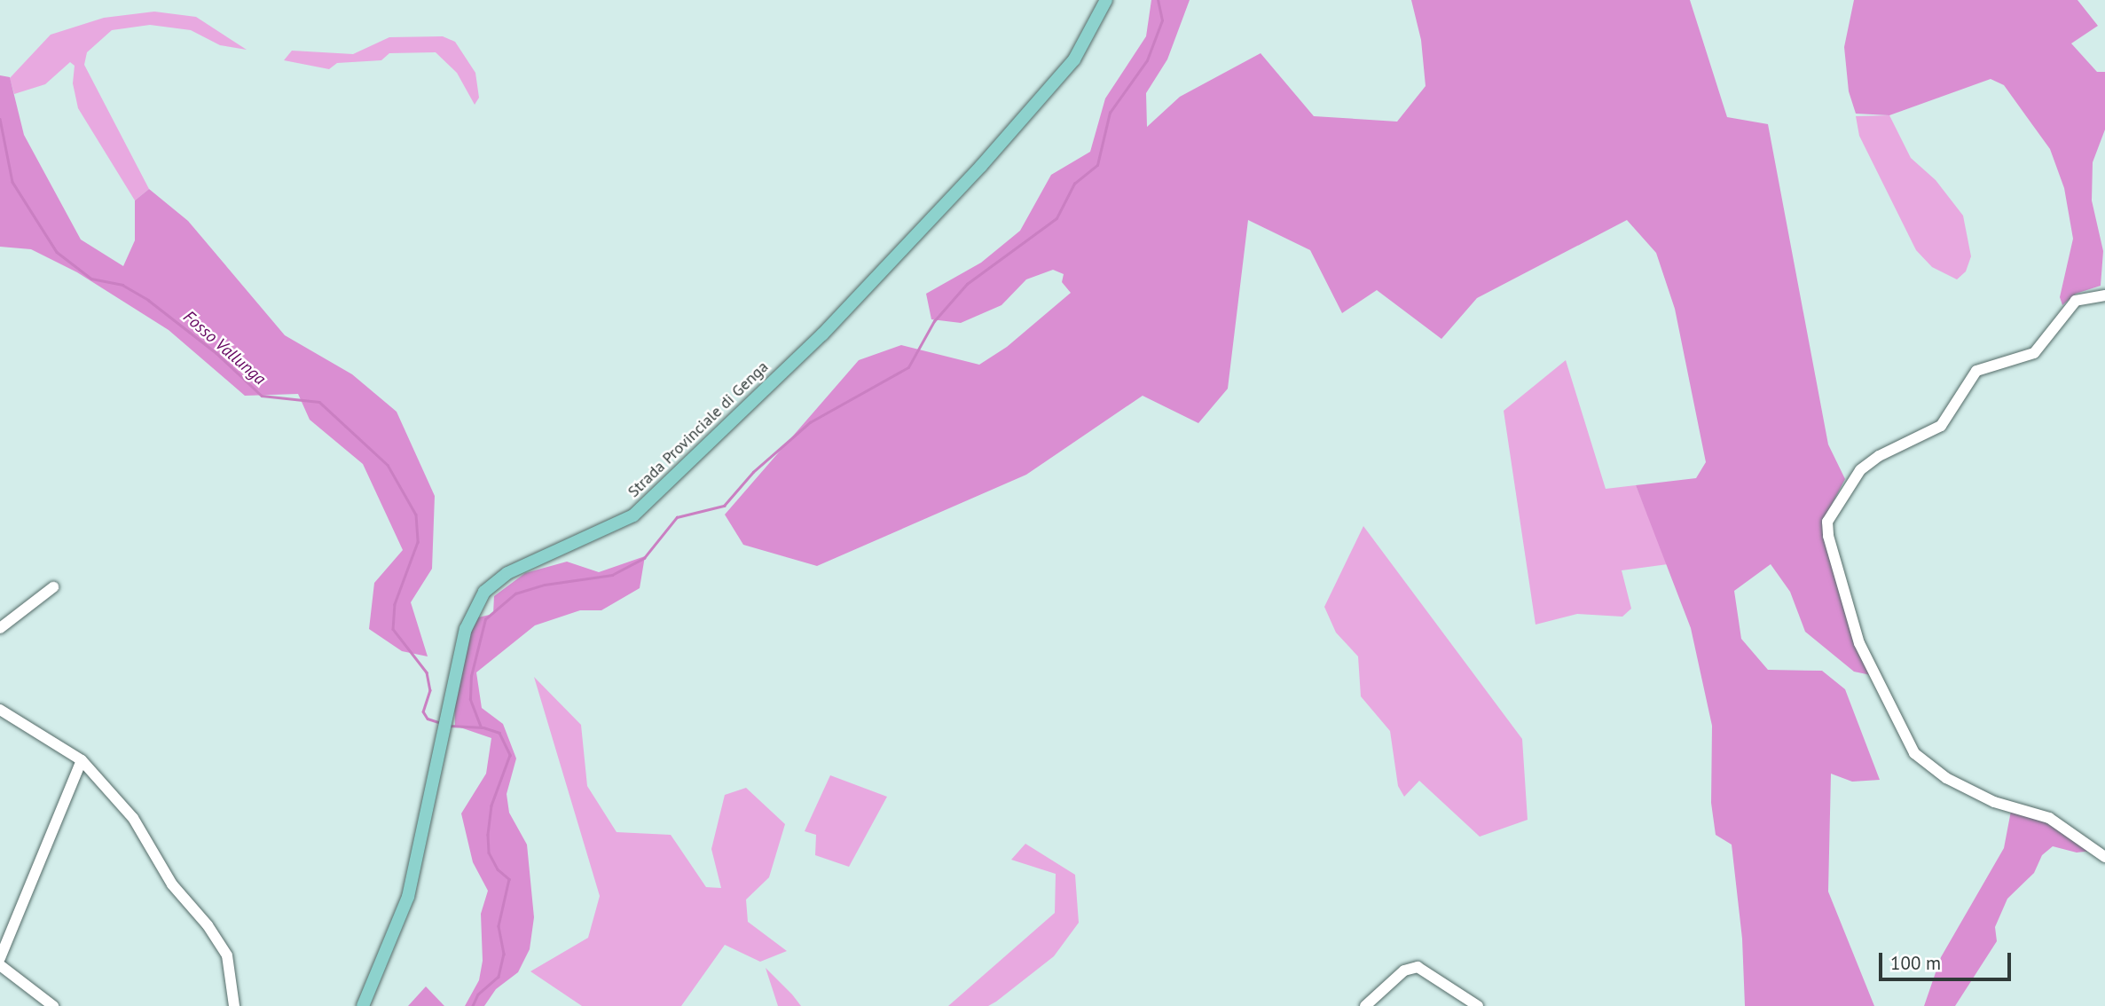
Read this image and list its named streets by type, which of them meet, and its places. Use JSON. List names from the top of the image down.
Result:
{
  "streets": {
    "main road": ["Strada Provinciale di Genga"]
  },
  "water": ["Fosso Vallunga"],
  "scale_bar": "100 m"
}
